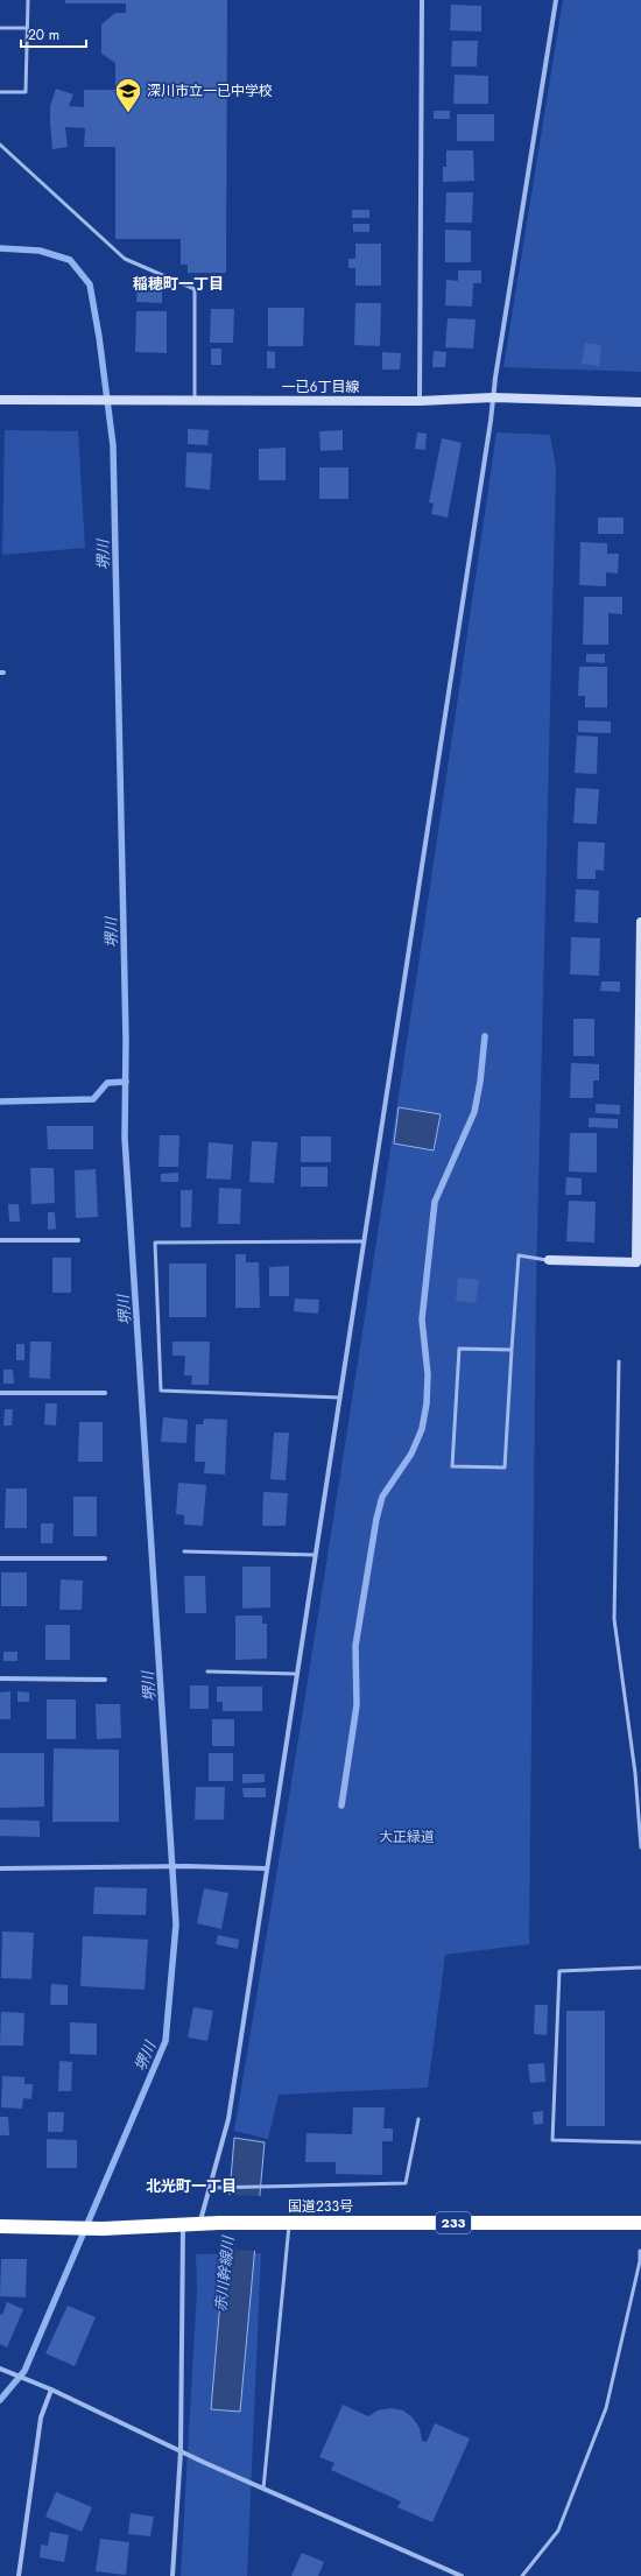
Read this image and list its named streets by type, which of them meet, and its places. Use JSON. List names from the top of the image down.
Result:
{
  "streets": {
    "highway": ["国道233号", "233"],
    "street": ["一已６丁目線"]
  },
  "districts": ["稲穂町一丁目", "北光町一丁目"],
  "water": ["堺川", "赤川幹線川"],
  "parks": ["大正緑道"],
  "places": {
    "school or university": ["深川市立一已中学校"]
  },
  "scale_bar": "20 m"
}
